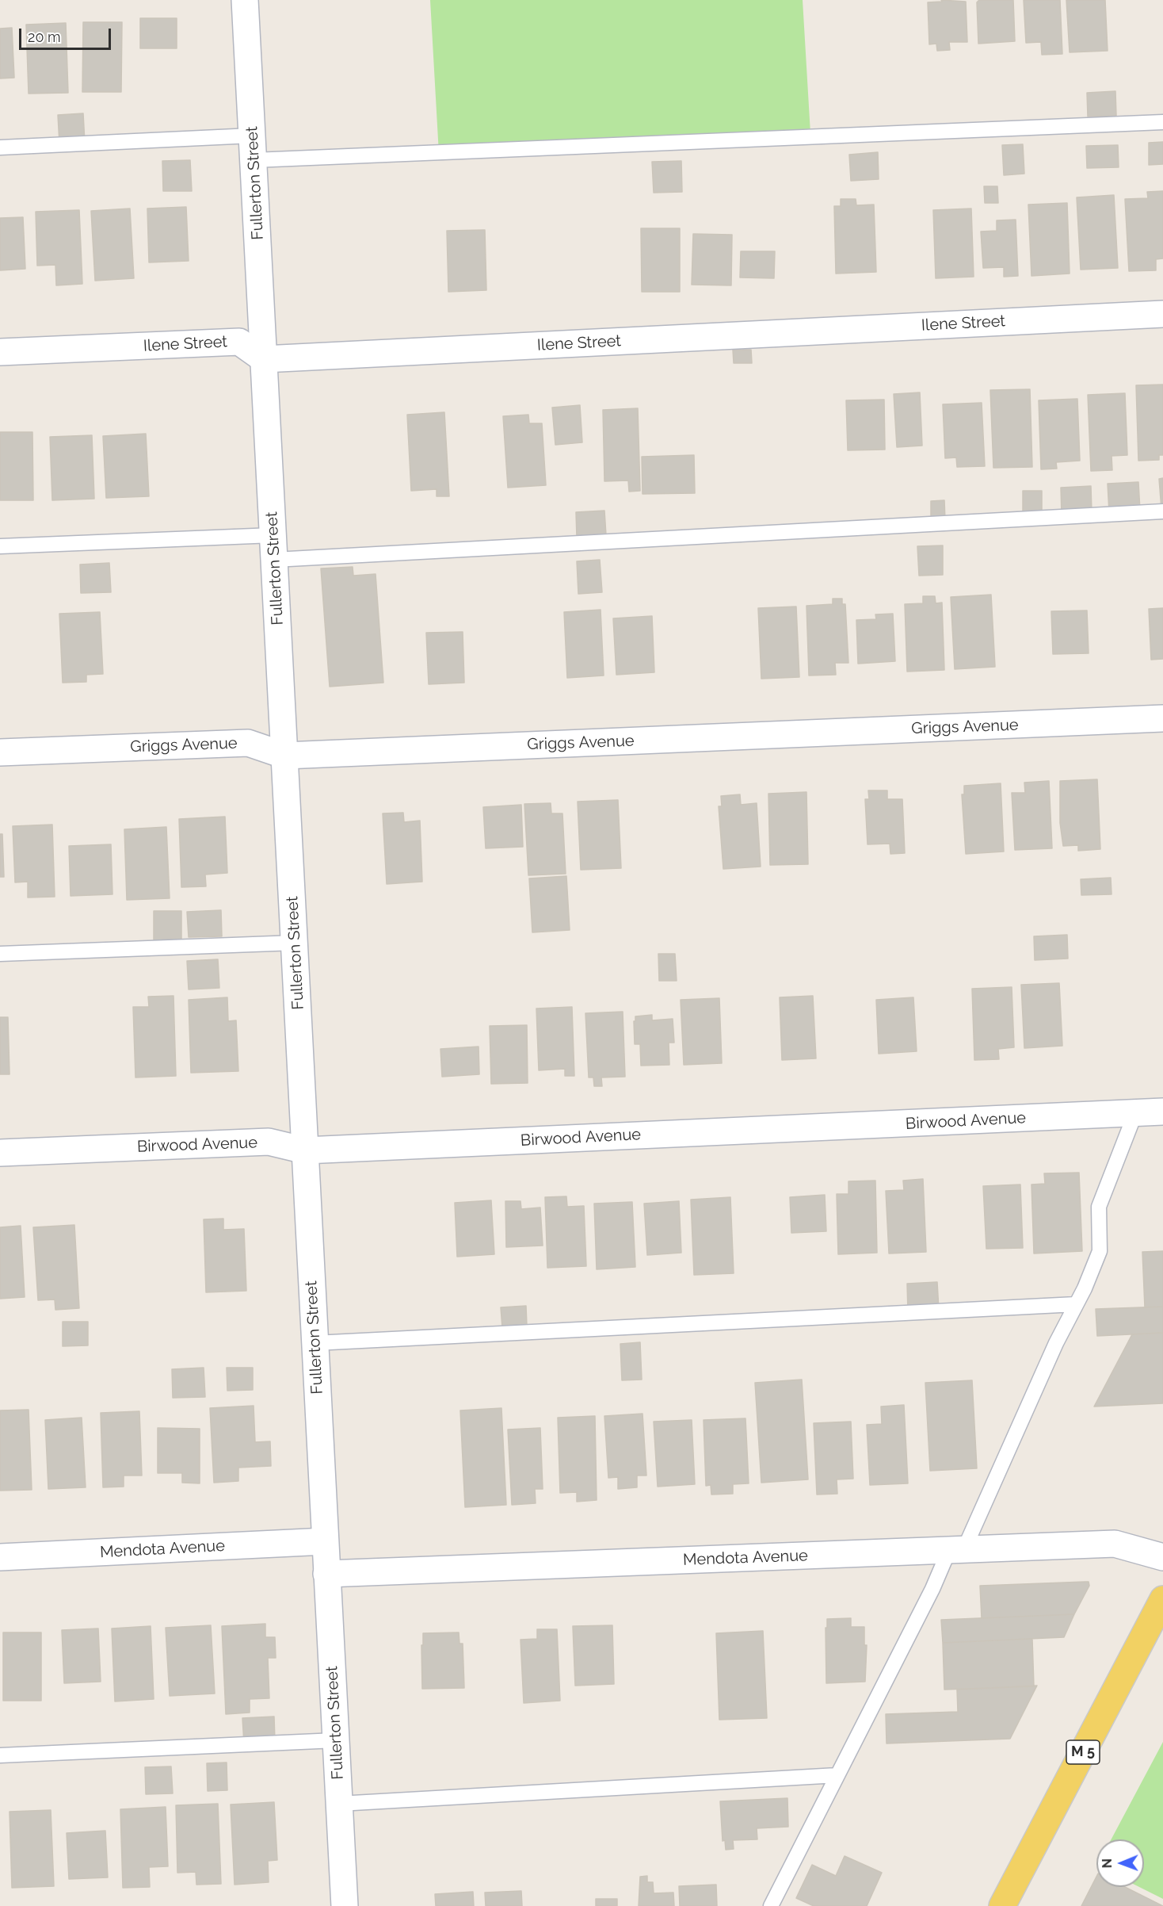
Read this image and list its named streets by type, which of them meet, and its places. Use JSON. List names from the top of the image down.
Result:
{
  "streets": {
    "main road": ["M 5"],
    "street": [
      "Fullerton Street",
      "Ilene Street",
      "Griggs Avenue",
      "Birwood Avenue",
      "Mendota Avenue"
    ]
  },
  "crossings": [
    ["Fullerton Street", "Ilene Street"],
    ["Fullerton Street", "Griggs Avenue"],
    ["Fullerton Street", "Birwood Avenue"],
    ["Fullerton Street", "Mendota Avenue"]
  ],
  "scale_bar": "20 m",
  "north": "left"
}
